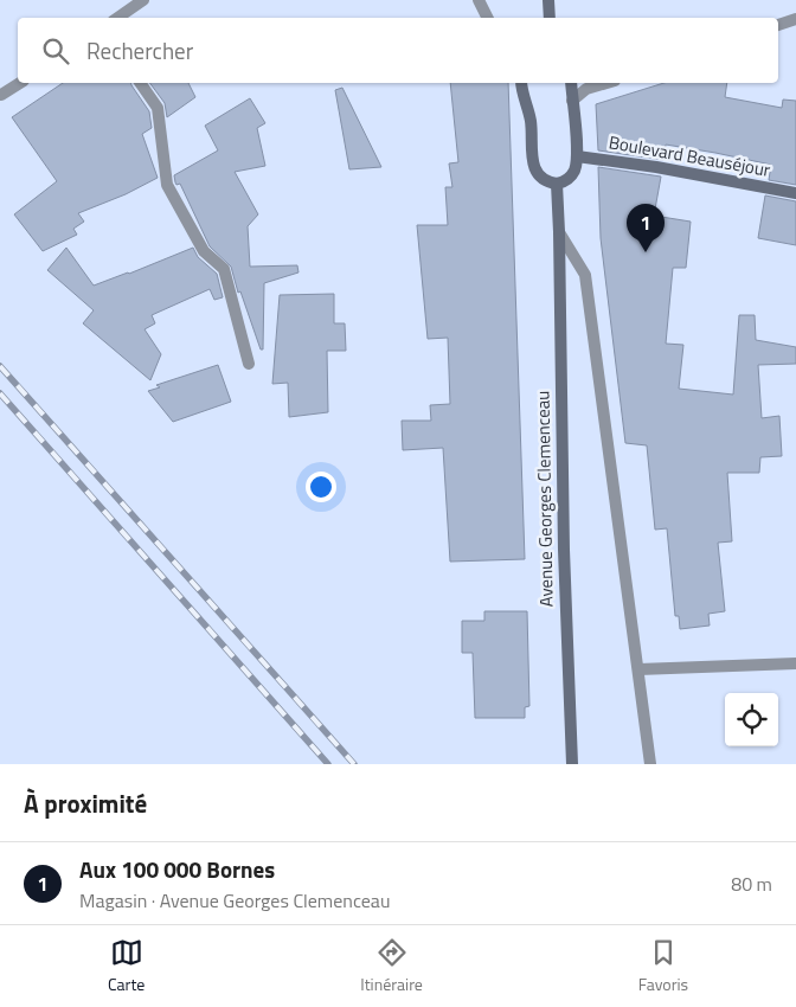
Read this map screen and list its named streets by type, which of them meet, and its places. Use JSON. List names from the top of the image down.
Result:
{
  "streets": {
    "main road": ["Boulevard Beauséjour", "Avenue Georges Clemenceau"]
  },
  "page": {
    "search": "Rechercher",
    "pins": "1",
    "heading": "À proximité",
    "list": [
      {
        "mark": "1",
        "name": "Aux 100 000 Bornes",
        "note": "Magasin · Avenue Georges Clemenceau",
        "value": "80 m"
      }
    ],
    "nav": ["Carte", "Itinéraire", "Favoris"]
  }
}
